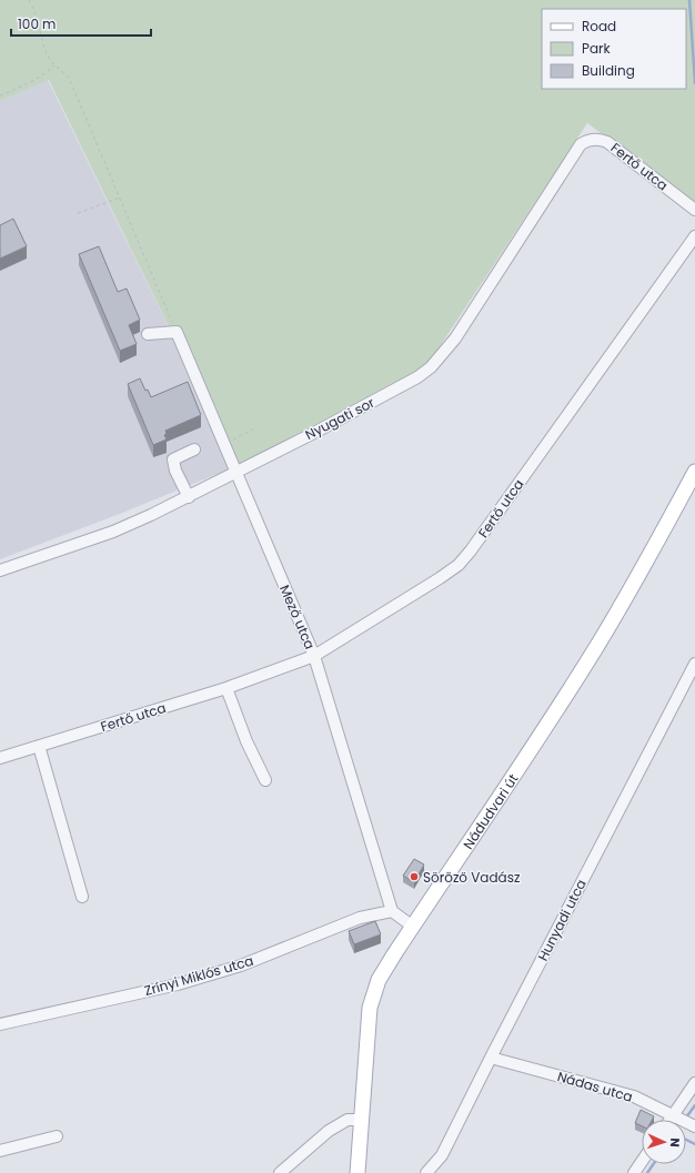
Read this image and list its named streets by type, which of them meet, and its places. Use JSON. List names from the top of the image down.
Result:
{
  "streets": {
    "main road": ["Nádudvari út"],
    "street": [
      "Fertő utca",
      "Nyugati sor",
      "Mező utca",
      "Hunyadi utca",
      "Zrínyi Miklós utca",
      "Nádas utca"
    ]
  },
  "crossings": [
    ["Fertő utca", "Nyugati sor"],
    ["Fertő utca", "Mező utca"],
    ["Nyugati sor", "Mező utca"],
    ["Mező utca", "Zrínyi Miklós utca"],
    ["Hunyadi utca", "Nádas utca"]
  ],
  "places": ["Söröző Vadász"],
  "legend": ["Road", "Park", "Building"],
  "scale_bar": "100 m",
  "north": "right"
}
